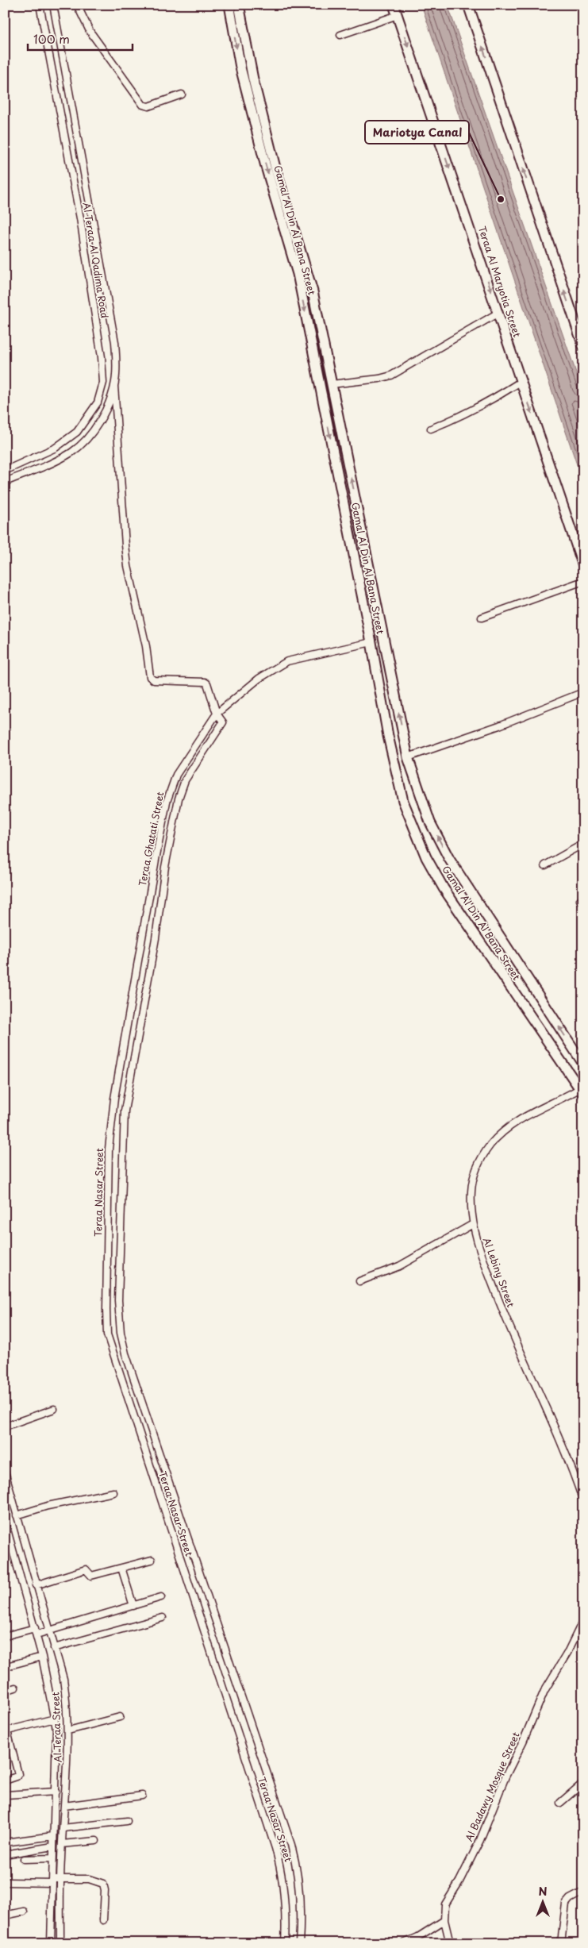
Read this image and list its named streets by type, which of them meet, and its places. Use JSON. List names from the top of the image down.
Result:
{
  "streets": {
    "main road": ["Gamal Al Din Al Bana Street", "Teraa Al Maryotia Street"],
    "street": [
      "Al Teraa Al Qadima Road",
      "Teraa Ghatati Street",
      "Teraa Nasar Street",
      "Al Lebiny Street",
      "Al Teraa Street",
      "Al Badawy Mosque Street"
    ]
  },
  "crossings": [
    ["Gamal Al Din Al Bana Street", "Teraa Ghatati Street"],
    ["Gamal Al Din Al Bana Street", "Al Lebiny Street"],
    ["Teraa Ghatati Street", "Teraa Nasar Street"]
  ],
  "places": ["Mariotya Canal"],
  "scale_bar": "100 m",
  "north": "top"
}
